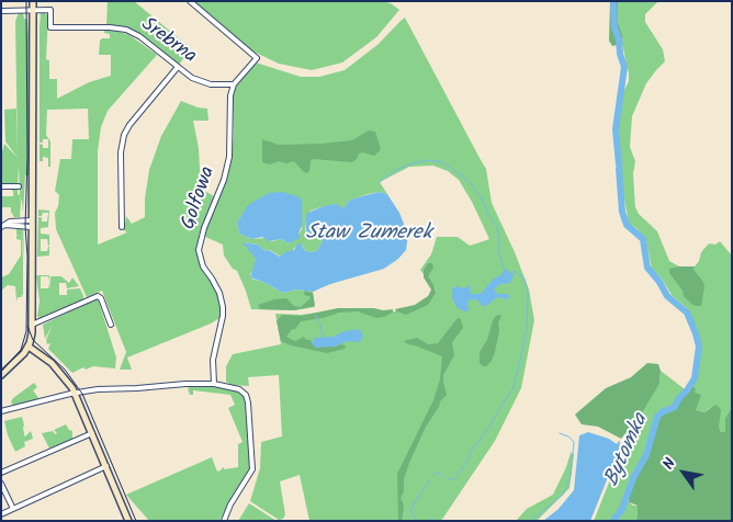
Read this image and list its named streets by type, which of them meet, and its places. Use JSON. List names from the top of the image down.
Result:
{
  "streets": {
    "street": ["Srebrna", "Golfowa"]
  },
  "crossings": [
    ["Srebrna", "Golfowa"]
  ],
  "water": ["Staw Zumerek", "Bytomka"],
  "north": "top left"
}
